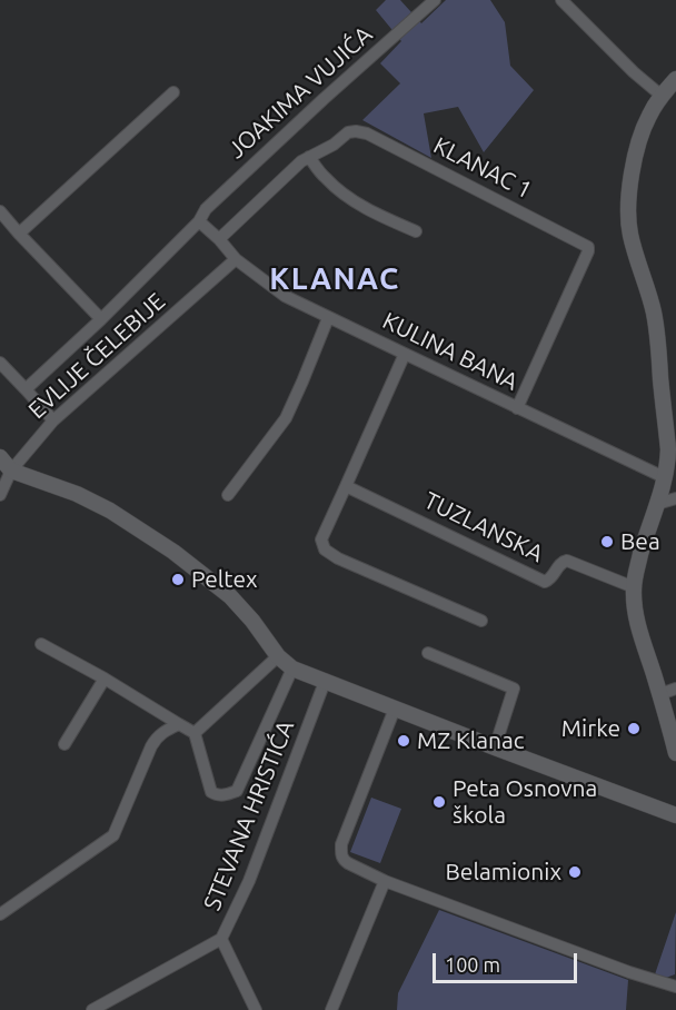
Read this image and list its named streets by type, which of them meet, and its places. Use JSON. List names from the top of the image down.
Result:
{
  "streets": {
    "street": [
      "JOAKIMA VUJIĆA",
      "KLANAC 1",
      "KULINA BANA",
      "EVLIJE ČELEBIJE",
      "TUZLANSKA",
      "STEVANA HRISTIĆA"
    ]
  },
  "crossings": [
    ["JOAKIMA VUJIĆA", "KULINA BANA"],
    ["KLANAC 1", "KULINA BANA"],
    ["KULINA BANA", "EVLIJE ČELEBIJE"]
  ],
  "districts": ["KLANAC"],
  "places": [
    "Bea",
    "Peltex",
    "Mirke",
    "MZ Klanac",
    "Peta Osnovna škola",
    "Belamionix"
  ],
  "scale_bar": "100 m"
}
